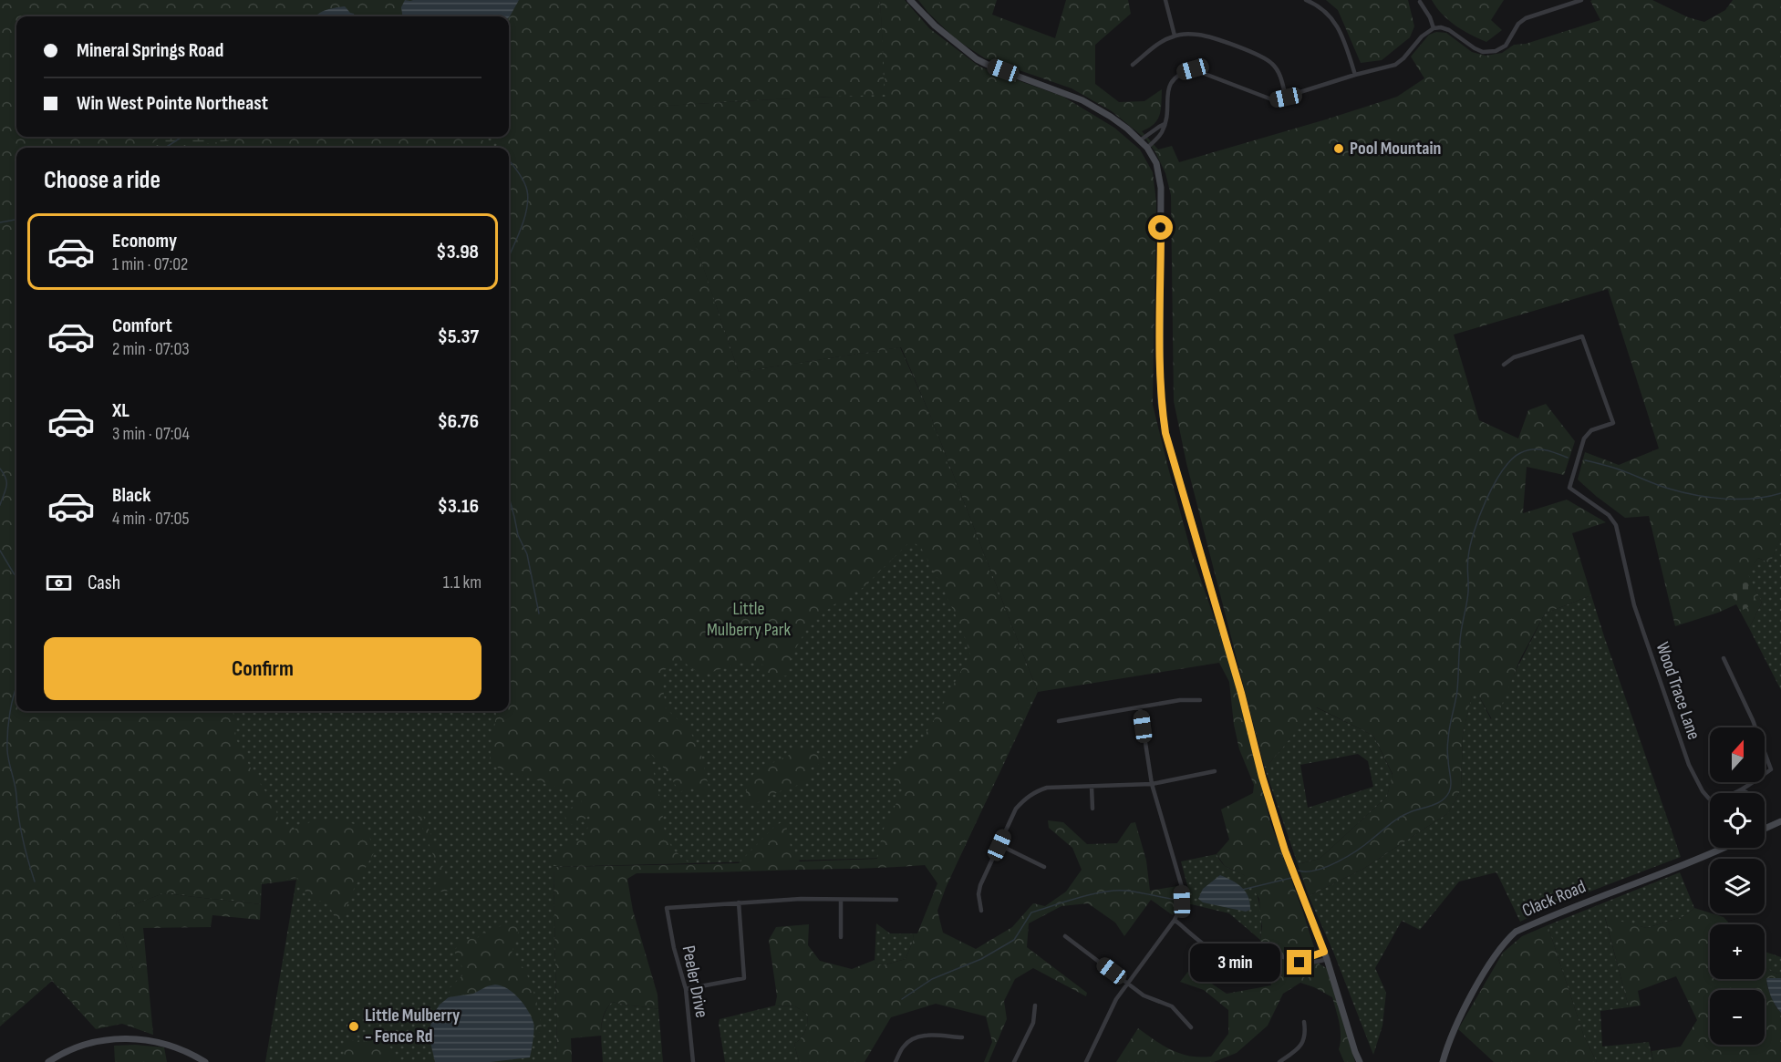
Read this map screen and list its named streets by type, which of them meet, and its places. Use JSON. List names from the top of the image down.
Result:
{
  "streets": {
    "street": ["Wood Trace Lane", "Clack Road", "Peeler Drive"]
  },
  "parks": ["Little Mulberry Park"],
  "places": ["Pool Mountain", "Little Mulberry - Fence Rd"],
  "north": "top",
  "page": {
    "banner": ["Mineral Springs Road", "Win West Pointe Northeast"],
    "heading": "Choose a ride",
    "list": [
      {
        "name": "Economy",
        "note": "1 min · 07:02",
        "value": "$3.98"
      },
      {
        "name": "Comfort",
        "note": "2 min · 07:03",
        "value": "$5.37"
      },
      {
        "name": "XL",
        "note": "3 min · 07:04",
        "value": "$6.76"
      },
      {
        "name": "Black",
        "note": "4 min · 07:05",
        "value": "$3.16"
      }
    ],
    "pay": ["Cash", "1.1 km"],
    "buttons": "Confirm",
    "map_buttons": ["+", "−"],
    "bubble": "3 min"
  }
}
